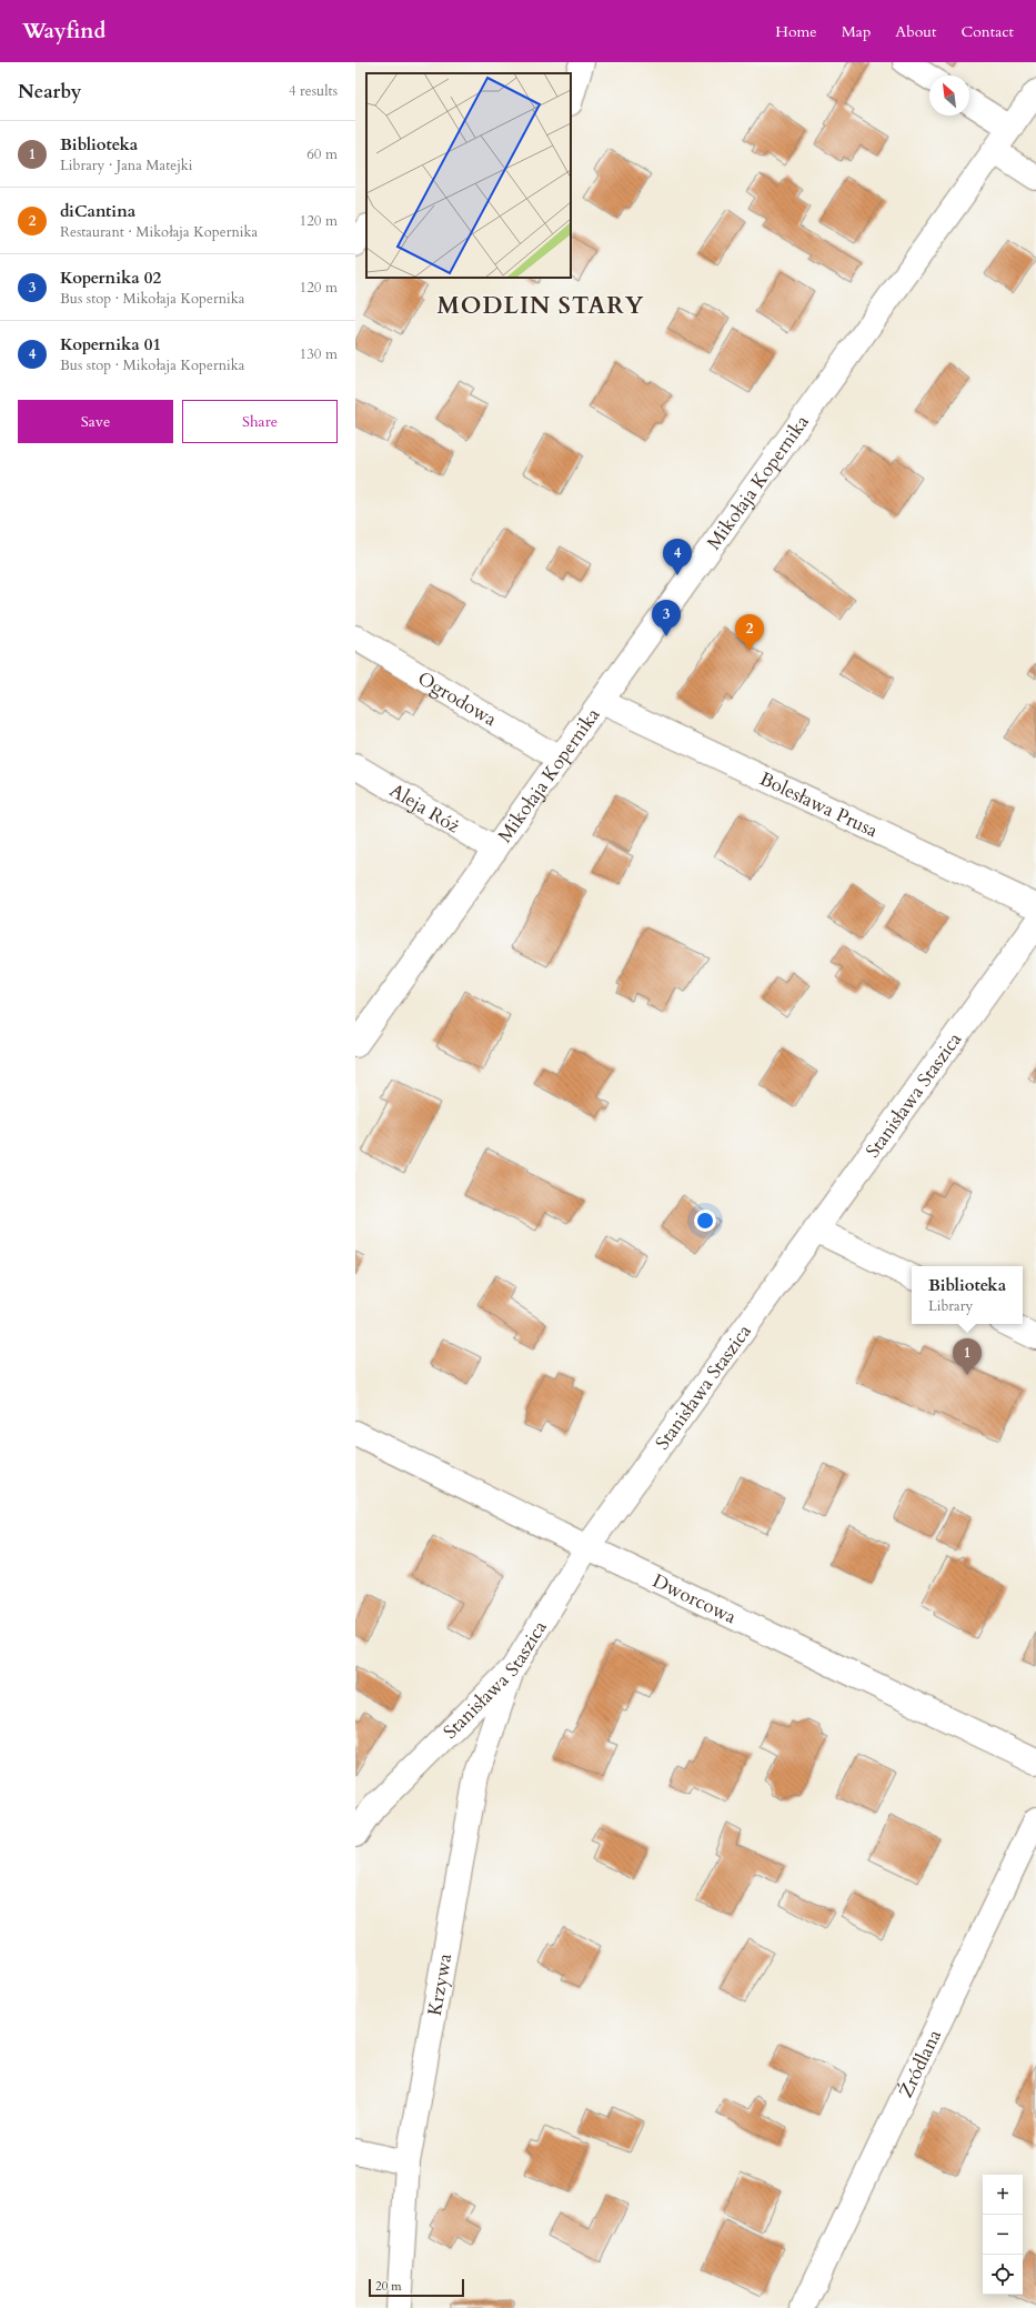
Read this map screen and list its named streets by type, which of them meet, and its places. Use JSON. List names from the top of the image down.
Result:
{
  "streets": {
    "street": [
      "Mikołaja Kopernika",
      "Ogrodowa",
      "Bolesława Prusa",
      "Aleja Róż",
      "Stanisława Staszica",
      "Dworcowa",
      "Krzywa",
      "Źródlana"
    ]
  },
  "crossings": [
    ["Mikołaja Kopernika", "Ogrodowa"],
    ["Mikołaja Kopernika", "Bolesława Prusa"],
    ["Mikołaja Kopernika", "Aleja Róż"],
    ["Stanisława Staszica", "Dworcowa"],
    ["Stanisława Staszica", "Krzywa"]
  ],
  "districts": ["MODLIN STARY"],
  "scale_bar": "20 m",
  "north": "top left",
  "page": {
    "header": "Wayfind",
    "nav": [
      "Home",
      "Map",
      "About",
      "Contact"
    ],
    "heading": ["Nearby", "4 results"],
    "list": [
      {
        "mark": "1",
        "name": "Biblioteka",
        "note": "Library · Jana Matejki",
        "value": "60 m"
      },
      {
        "mark": "2",
        "name": "diCantina",
        "note": "Restaurant · Mikołaja Kopernika",
        "value": "120 m"
      },
      {
        "mark": "3",
        "name": "Kopernika 02",
        "note": "Bus stop · Mikołaja Kopernika",
        "value": "120 m"
      },
      {
        "mark": "4",
        "name": "Kopernika 01",
        "note": "Bus stop · Mikołaja Kopernika",
        "value": "130 m"
      }
    ],
    "buttons": ["Save", "Share"],
    "pins": [
      "4",
      "3",
      "2",
      "1"
    ],
    "popup": ["Biblioteka", "Library"],
    "map_buttons": ["+", "−"],
    "scale": "20 m"
  }
}
